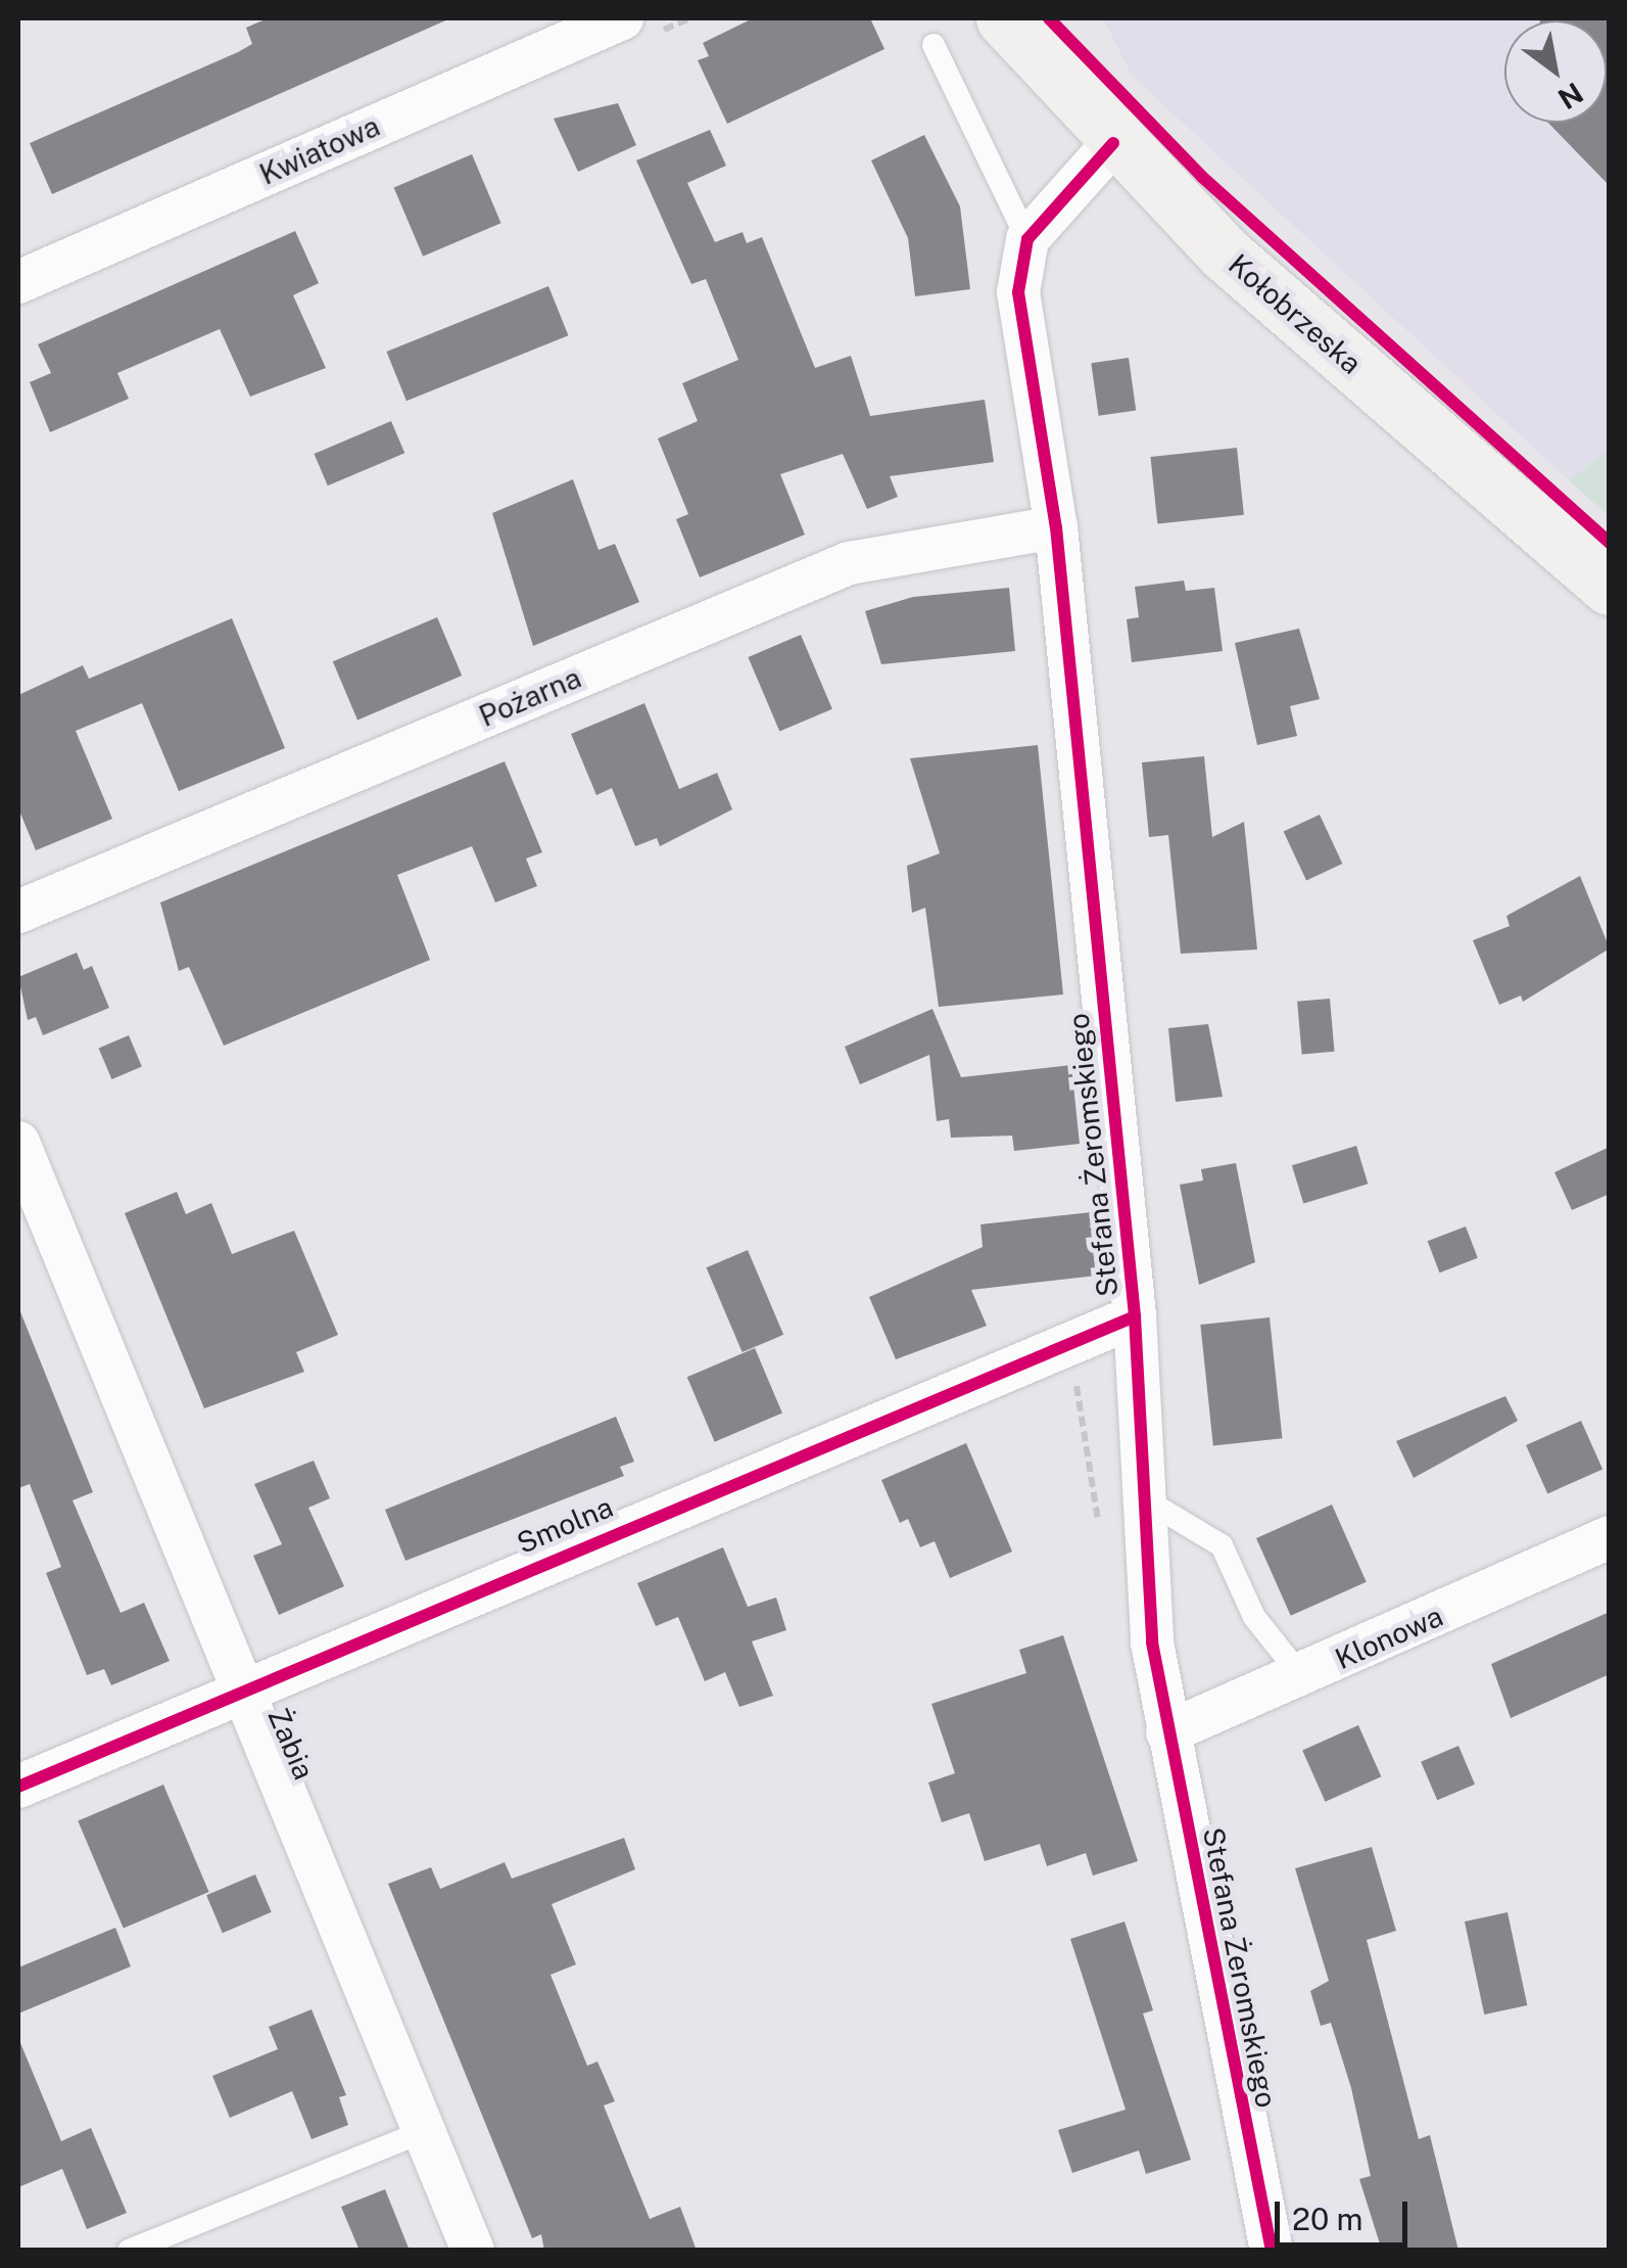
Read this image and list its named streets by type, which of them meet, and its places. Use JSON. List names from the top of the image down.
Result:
{
  "streets": {
    "main road": ["Kołobrzeska"],
    "street": [
      "Kwiatowa",
      "Pożarna",
      "Stefana Żeromskiego",
      "Smolna",
      "Klonowa",
      "Żabia"
    ]
  },
  "crossings": [
    ["Pożarna", "Stefana Żeromskiego"],
    ["Stefana Żeromskiego", "Smolna"],
    ["Stefana Żeromskiego", "Klonowa"],
    ["Smolna", "Żabia"]
  ],
  "scale_bar": "20 m",
  "north": "bottom right"
}
